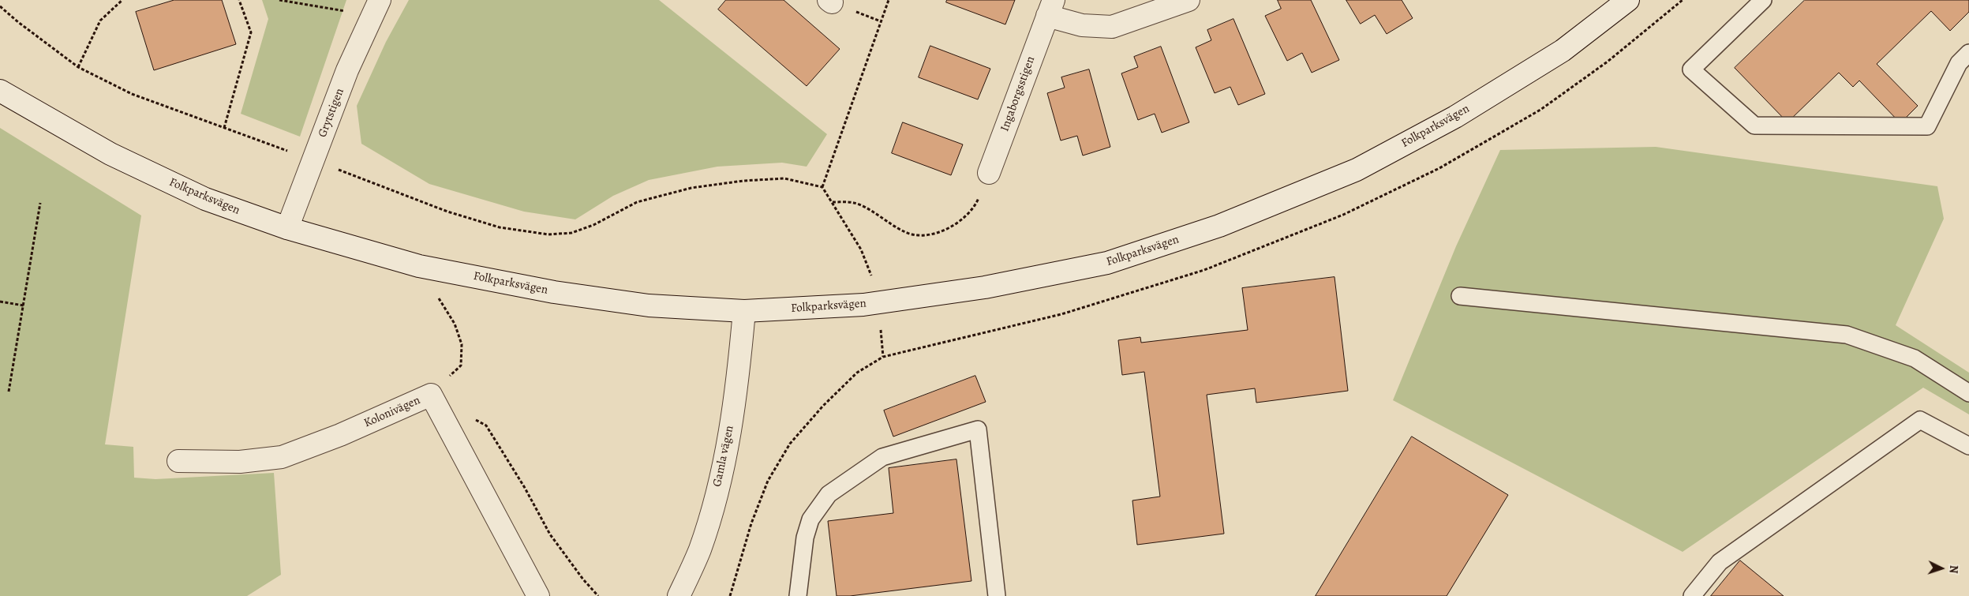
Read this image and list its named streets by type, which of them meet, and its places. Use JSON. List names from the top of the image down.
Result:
{
  "streets": {
    "main road": [
      "Ingaborgsstigen",
      "Grytstigen",
      "Folkparksvägen",
      "Kolonivägen",
      "Gamla vägen"
    ]
  },
  "crossings": [
    ["Grytstigen", "Folkparksvägen"],
    ["Folkparksvägen", "Gamla vägen"]
  ],
  "north": "right"
}
